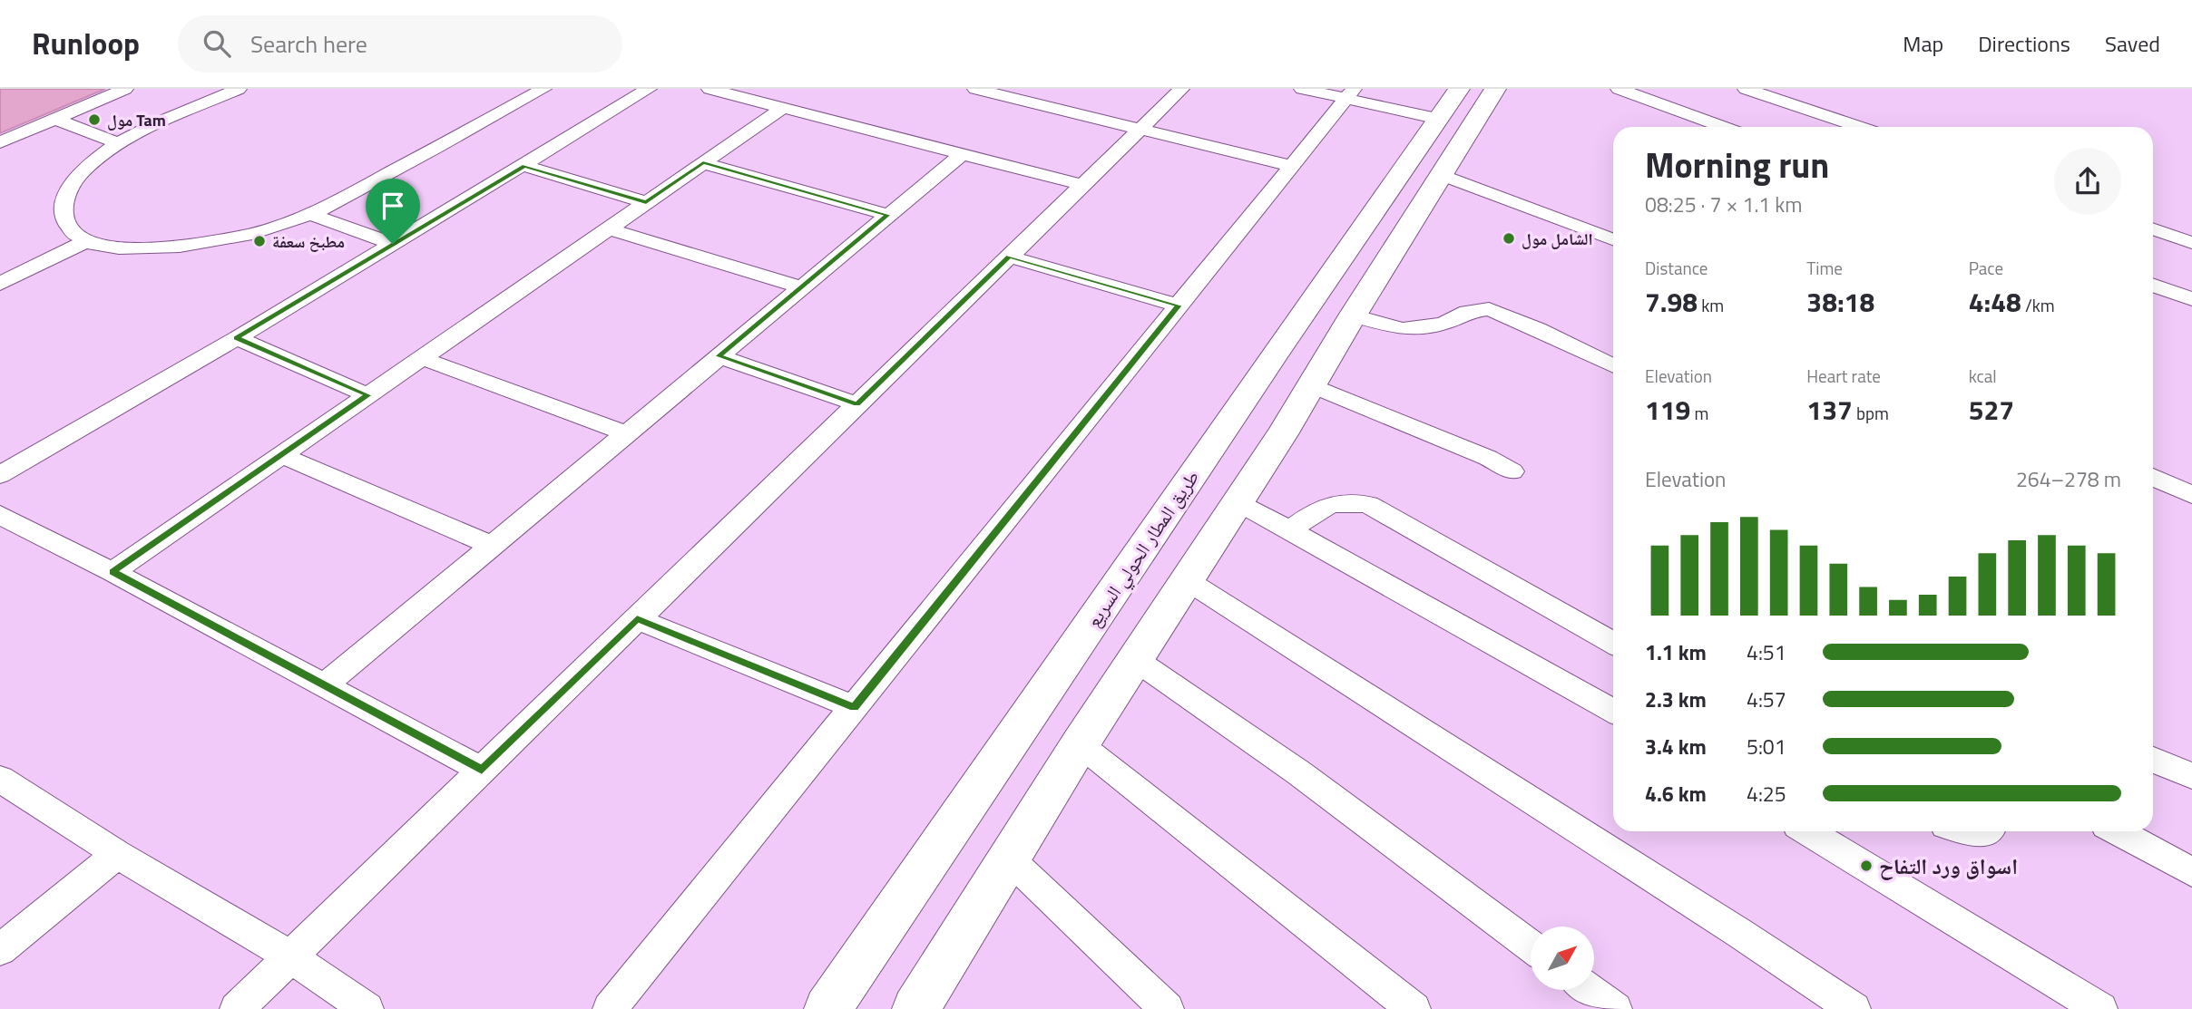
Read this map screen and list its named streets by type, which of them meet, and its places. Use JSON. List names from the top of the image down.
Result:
{
  "streets": {
    "highway": ["طريق المطار الحولي السريع"]
  },
  "places": [
    "مول Tam",
    "الشامل مول",
    "مطبخ سعفة",
    "اسواق ورد التفاح"
  ],
  "north": "top right",
  "page": {
    "header": "Runloop",
    "search": "Search here",
    "nav": ["Map", "Directions", "Saved"],
    "heading": ["Morning run", "08:25 · 7 × 1.1 km"],
    "stats": [
      ["Distance", "7.98 km"],
      ["Time", "38:18"],
      ["Pace", "4:48 /km"],
      ["Elevation", "119 m"],
      ["Heart rate", "137 bpm"],
      ["kcal", "527"]
    ],
    "chart": ["Elevation", "264–278 m"],
    "list": [
      {
        "name": "1.1 km",
        "note": "4:51"
      },
      {
        "name": "2.3 km",
        "note": "4:57"
      },
      {
        "name": "3.4 km",
        "note": "5:01"
      },
      {
        "name": "4.6 km",
        "note": "4:25"
      }
    ]
  }
}
